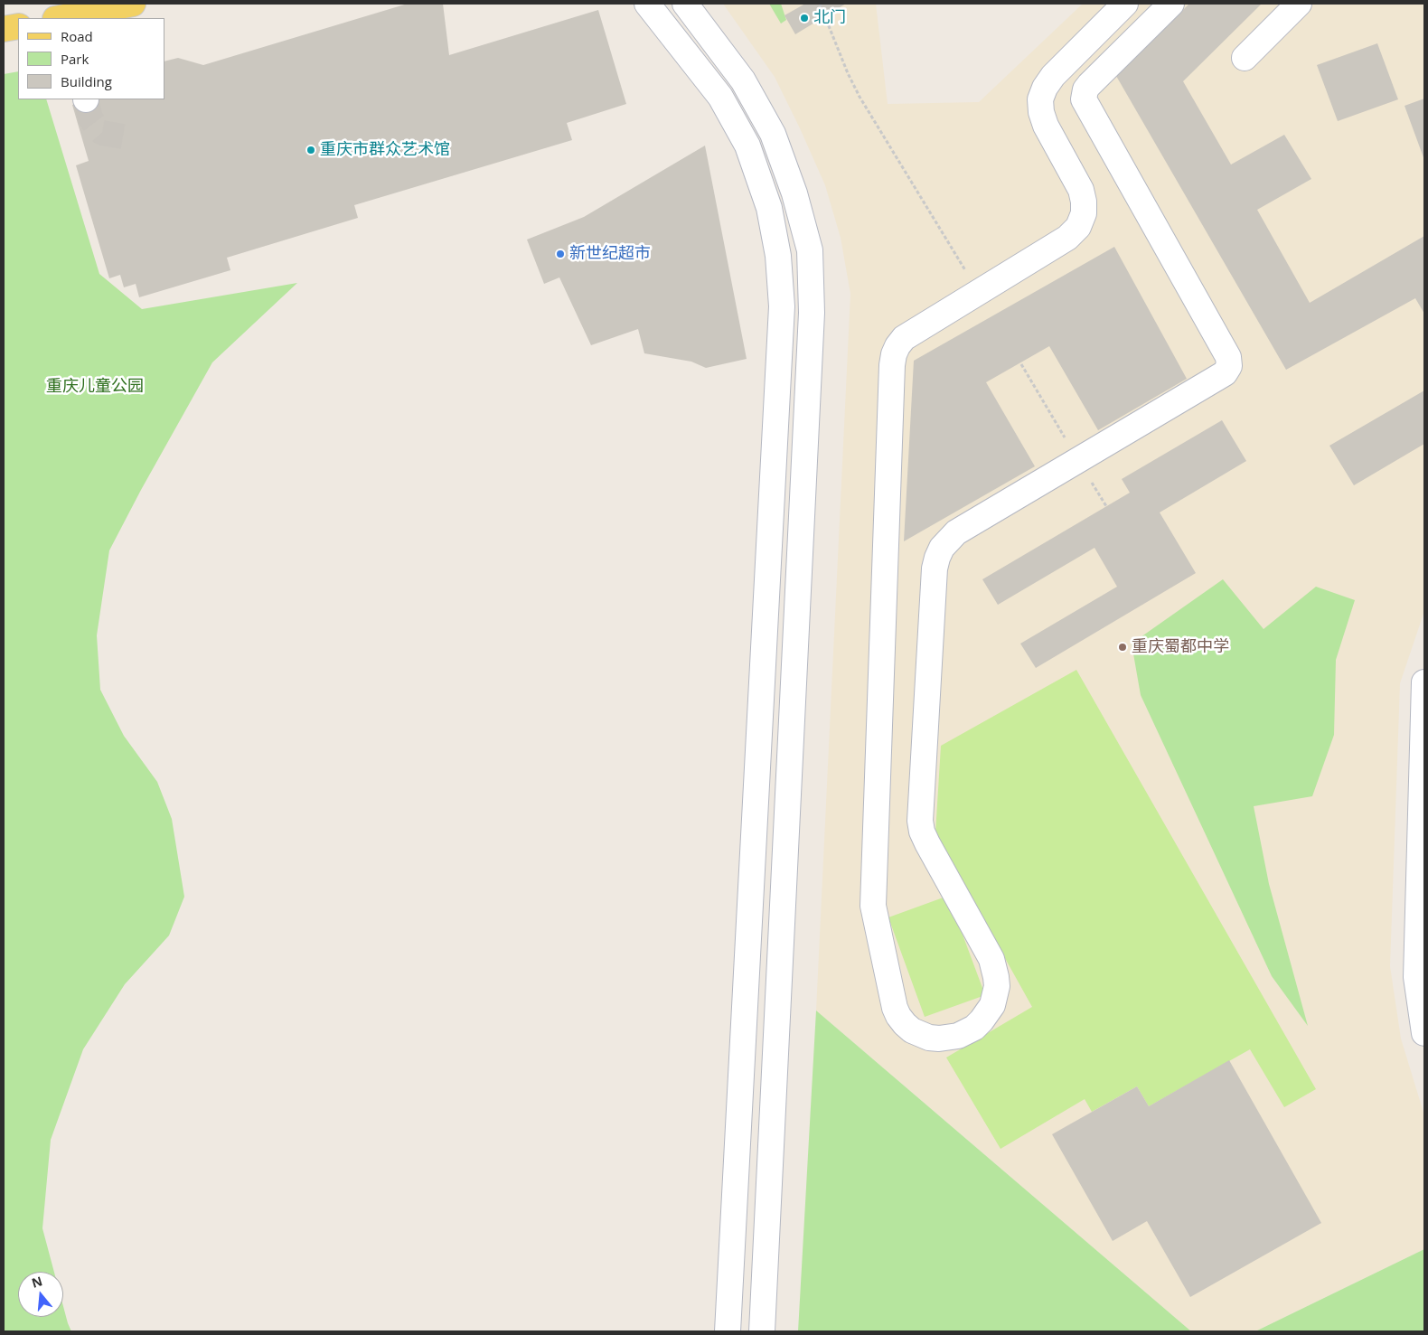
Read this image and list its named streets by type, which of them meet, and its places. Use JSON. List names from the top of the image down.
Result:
{
  "parks": ["重庆儿童公园"],
  "places": [
    "北门",
    "重庆市群众艺术馆",
    "新世纪超市",
    "重庆蜀都中学"
  ],
  "legend": ["Road", "Park", "Building"],
  "north": "top"
}
